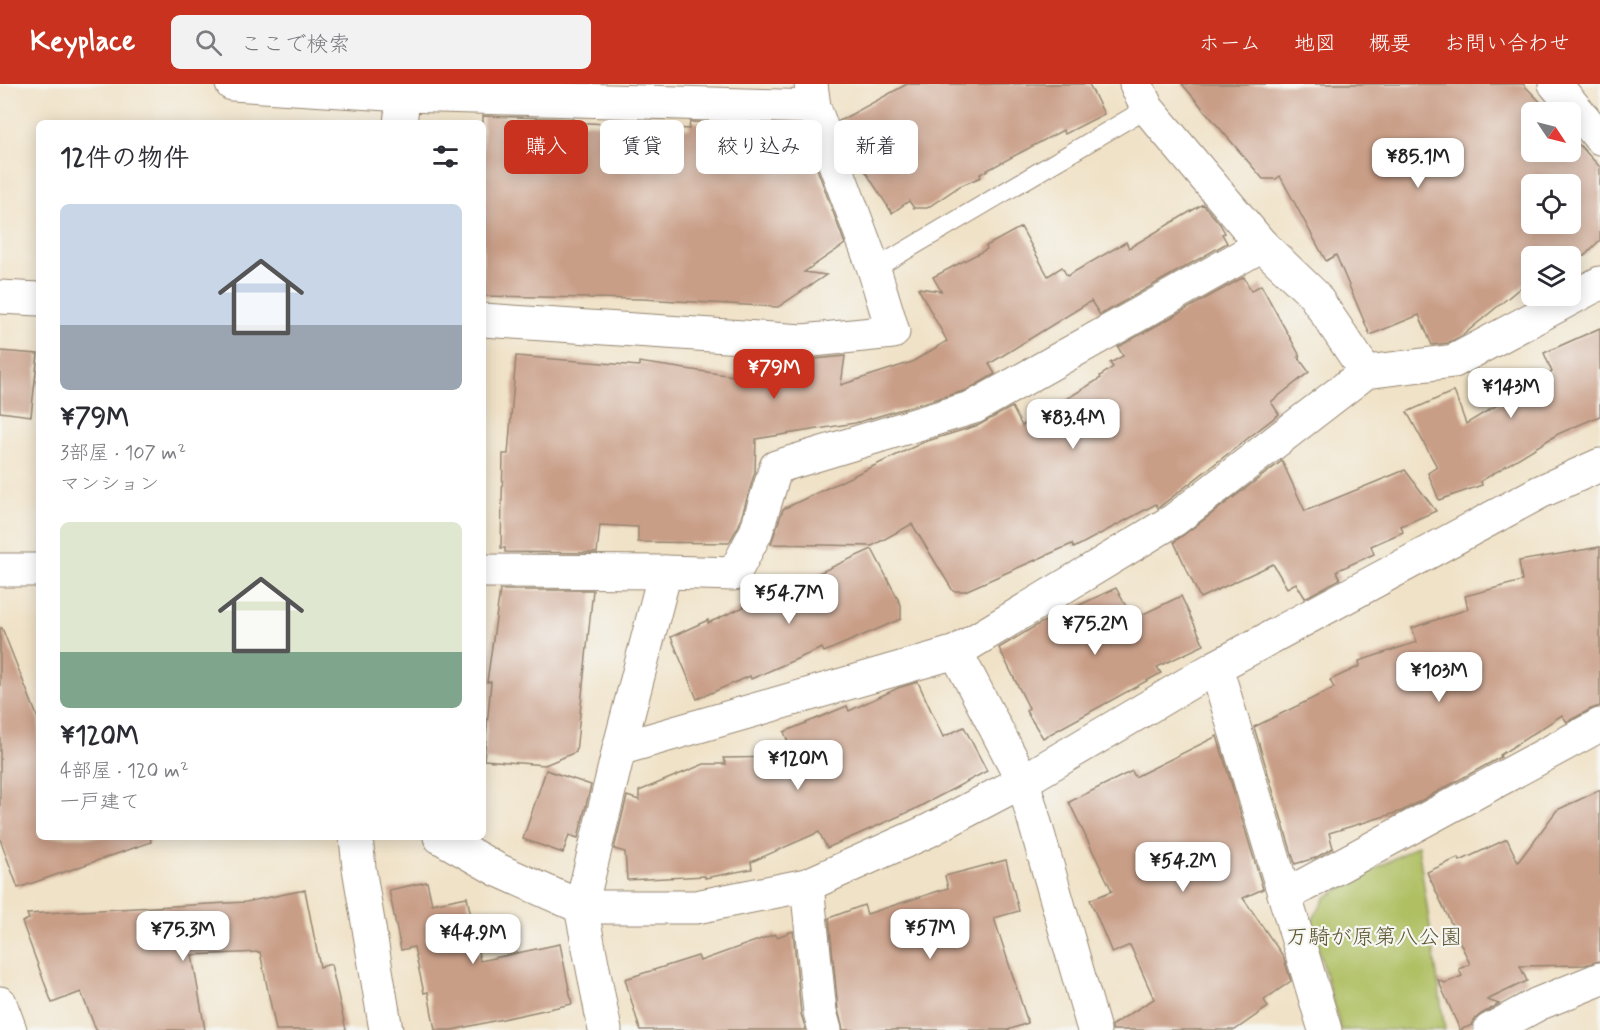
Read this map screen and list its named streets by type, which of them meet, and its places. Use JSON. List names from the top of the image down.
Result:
{
  "parks": ["万騎が原第八公園"],
  "north": "bottom right",
  "page": {
    "header": "Keyplace",
    "search": "ここで検索",
    "nav": [
      "ホーム",
      "地図",
      "概要",
      "お問い合わせ"
    ],
    "chip": [
      "購入",
      "賃貸",
      "絞り込み",
      "新着"
    ],
    "heading": "12件の物件",
    "price": [
      "¥85.1M",
      "¥79M",
      "¥143M",
      "¥83.4M",
      "¥54.7M",
      "¥75.2M",
      "¥103M",
      "¥120M",
      "¥54.2M",
      "¥57M",
      "¥75.3M",
      "¥44.9M"
    ],
    "list": [
      {
        "name": "¥79M",
        "note": "3部屋 · 107 m² · マンション"
      },
      {
        "name": "¥120M",
        "note": "4部屋 · 120 m² · 一戸建て"
      }
    ]
  }
}
